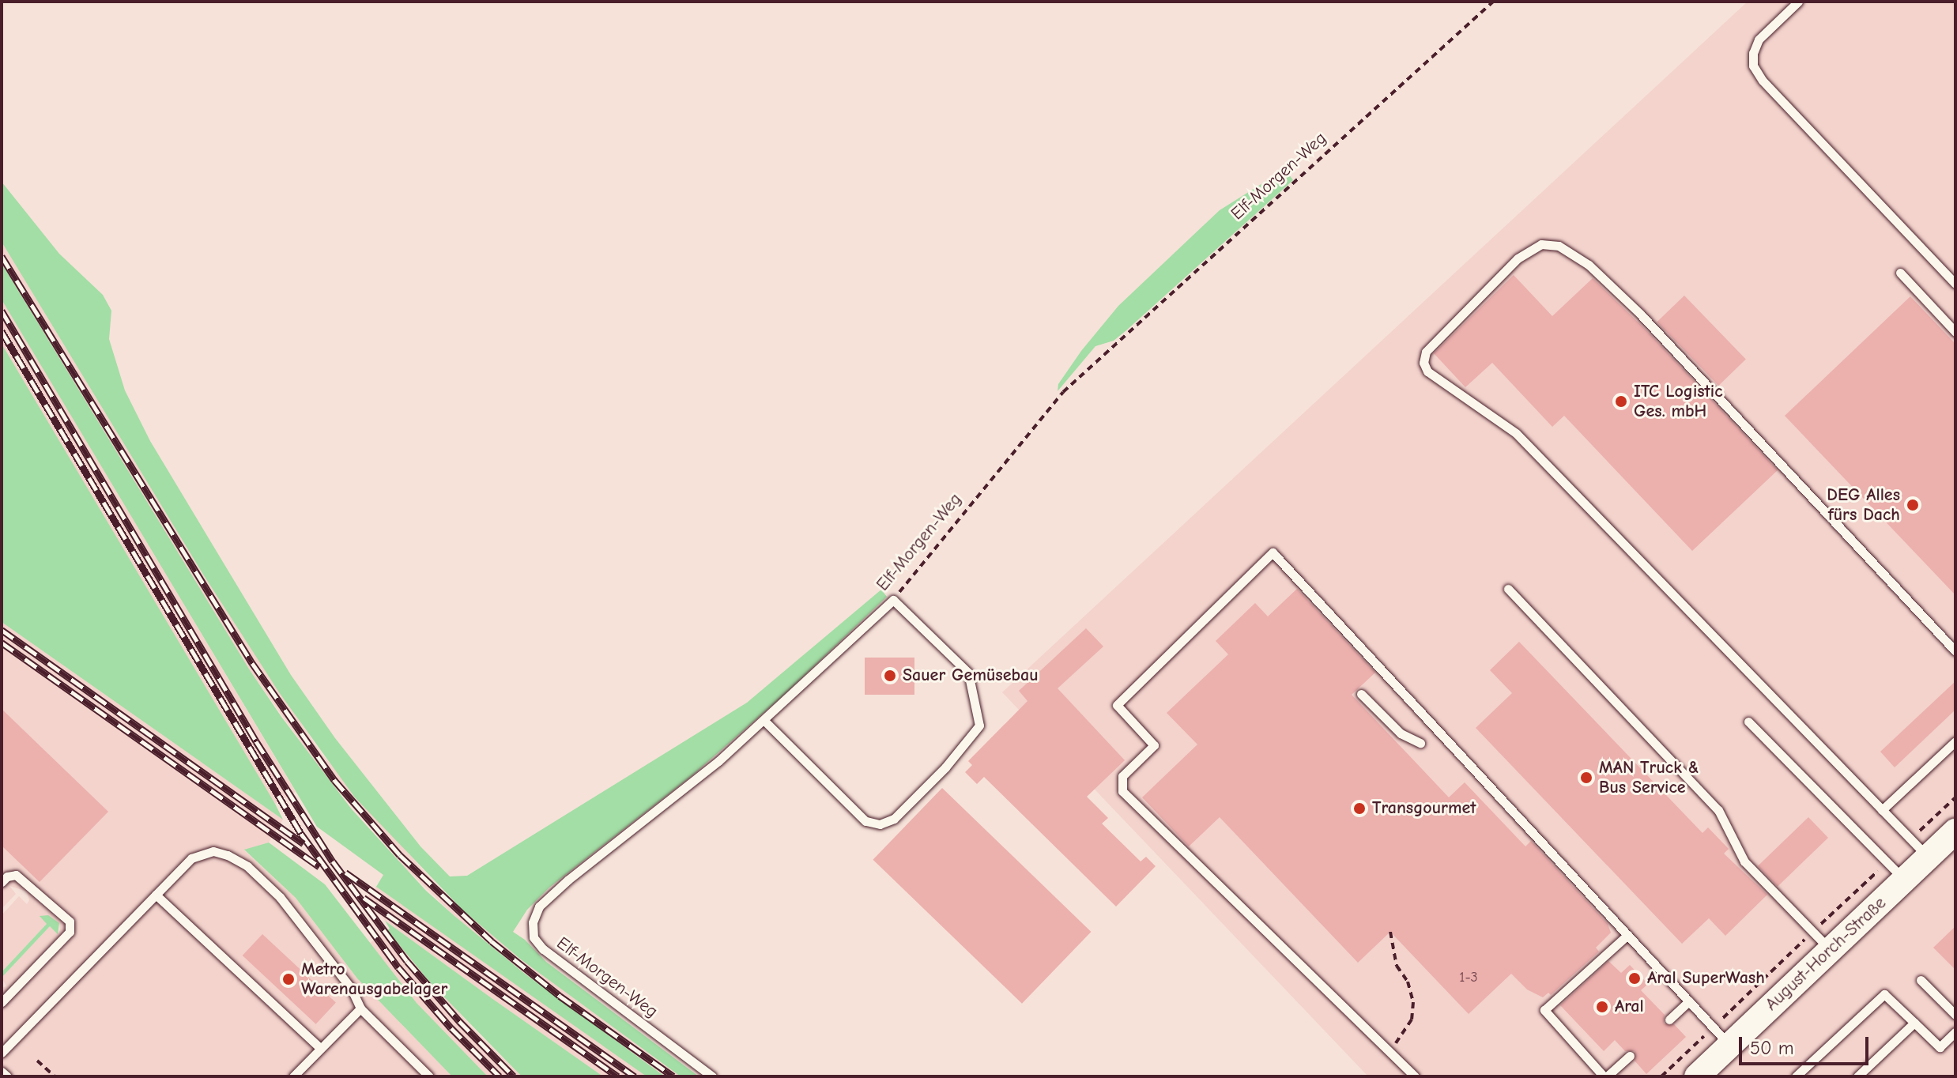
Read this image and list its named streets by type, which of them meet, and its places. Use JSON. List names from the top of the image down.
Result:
{
  "streets": {
    "main road": ["August-Horch-Straße"],
    "lane": ["Elf-Morgen-Weg"]
  },
  "places": [
    "ITC Logistic Ges. mbH",
    "DEG Alles fürs Dach",
    "Sauer Gemüsebau",
    "MAN Truck & Bus Service",
    "Transgourmet",
    "Aral SuperWash",
    "Metro Warenausgabelager",
    "Aral"
  ],
  "house_numbers": ["1-3"],
  "scale_bar": "50 m"
}
